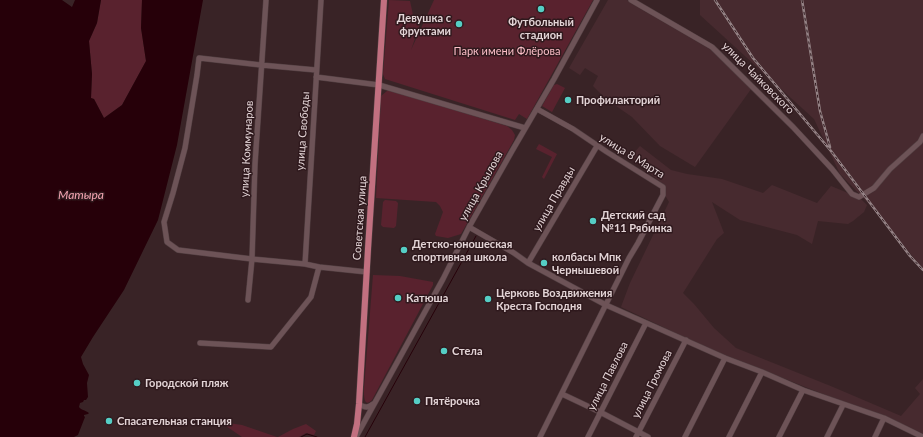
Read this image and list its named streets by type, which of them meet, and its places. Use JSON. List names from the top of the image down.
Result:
{
  "streets": {
    "main road": ["Советская улица"],
    "street": [
      "улица Чайковского",
      "улица Свободы",
      "улица Коммунаров",
      "улица 8 Марта",
      "улица Крылова",
      "улица Правды",
      "улица Павлова",
      "улица Громова"
    ]
  },
  "crossings": [
    ["улица 8 Марта", "улица Крылова"],
    ["улица 8 Марта", "улица Правды"],
    ["улица Крылова", "Советская улица"]
  ],
  "water": ["Матыра"],
  "parks": ["Парк имени Флёрова"],
  "places": [
    "Футбольный стадион",
    "Девушка с фруктами",
    "Профилакторий",
    "Детский сад №11 Рябинка",
    "Детско-юношеская спортивная школа",
    "колбасы Мпк Чернышевой",
    "Катюша",
    "Церковь Воздвижения Креста Господня",
    "Стела",
    "Городской пляж",
    "Пятёрочка",
    "Спасательная станция"
  ]
}
